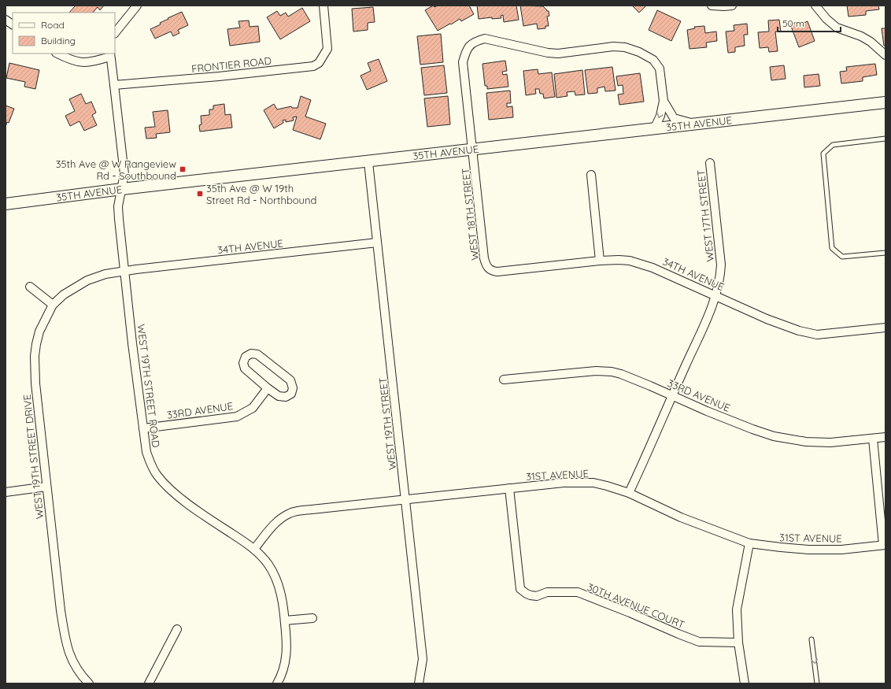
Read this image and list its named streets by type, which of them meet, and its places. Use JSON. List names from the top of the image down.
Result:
{
  "streets": {
    "main road": ["35TH AVENUE"],
    "street": [
      "FRONTIER ROAD",
      "WEST 18TH STREET",
      "WEST 17TH STREET",
      "34TH AVENUE",
      "WEST 19TH STREET ROAD",
      "33RD AVENUE",
      "WEST 19TH STREET",
      "WEST 19TH STREET DRIVE",
      "31ST AVENUE",
      "30TH AVENUE COURT"
    ]
  },
  "crossings": [
    ["FRONTIER ROAD", "WEST 19TH STREET ROAD"],
    ["35TH AVENUE", "WEST 18TH STREET"],
    ["35TH AVENUE", "WEST 19TH STREET ROAD"],
    ["35TH AVENUE", "WEST 19TH STREET"],
    ["WEST 18TH STREET", "34TH AVENUE"],
    ["WEST 17TH STREET", "34TH AVENUE"],
    ["WEST 17TH STREET", "33RD AVENUE"],
    ["WEST 17TH STREET", "31ST AVENUE"],
    ["34TH AVENUE", "WEST 19TH STREET ROAD"],
    ["34TH AVENUE", "WEST 19TH STREET"],
    ["34TH AVENUE", "WEST 19TH STREET DRIVE"],
    ["WEST 19TH STREET ROAD", "33RD AVENUE"],
    ["WEST 19TH STREET ROAD", "WEST 19TH STREET DRIVE"],
    ["WEST 19TH STREET ROAD", "31ST AVENUE"],
    ["WEST 19TH STREET", "31ST AVENUE"],
    ["31ST AVENUE", "30TH AVENUE COURT"]
  ],
  "places": {
    "transit": ["35th Ave @ W Rangeview Rd - Southbound", "35th Ave @ W 19th Street Rd - Northbound"]
  },
  "legend": ["Road", "Building"],
  "scale_bar": "50 m"
}
